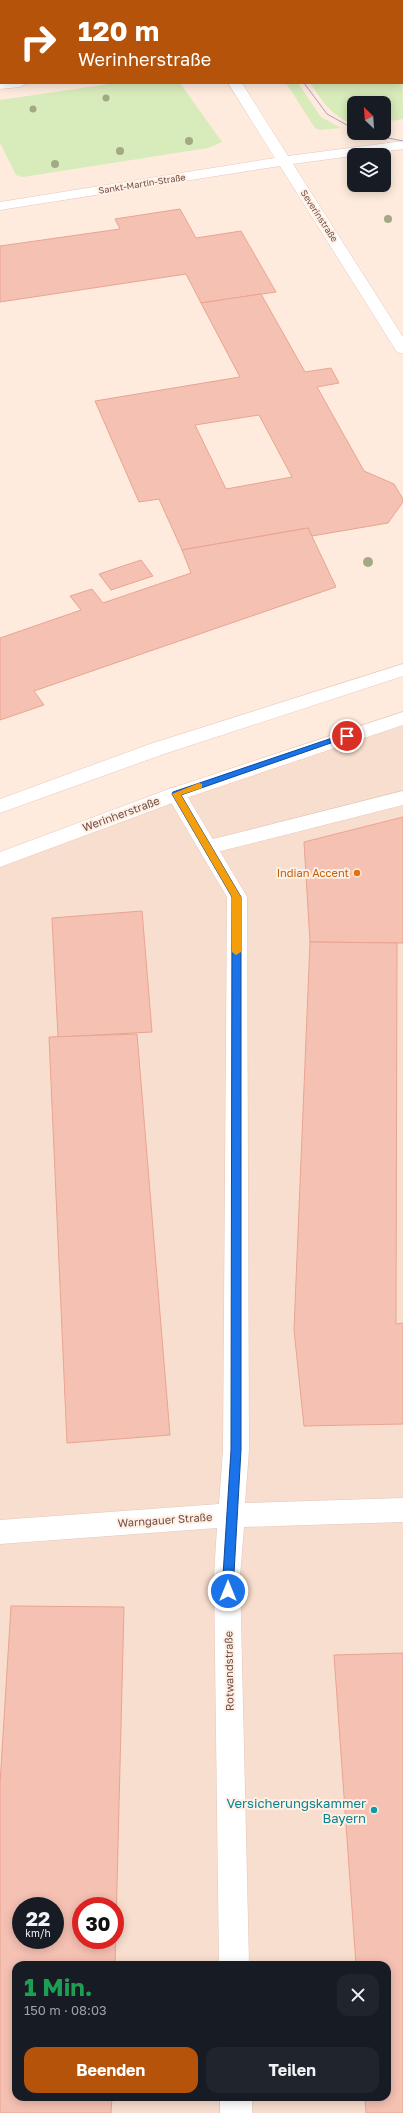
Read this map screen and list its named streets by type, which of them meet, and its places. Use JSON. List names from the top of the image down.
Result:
{
  "streets": {
    "street": [
      "Sankt-Martin-Straße",
      "Severinstraße",
      "Werinherstraße",
      "Warngauer Straße",
      "Rotwandstraße"
    ]
  },
  "crossings": [
    ["Sankt-Martin-Straße", "Severinstraße"],
    ["Werinherstraße", "Rotwandstraße"],
    ["Warngauer Straße", "Rotwandstraße"]
  ],
  "places": ["Indian Accent", "Versicherungskammer Bayern"],
  "north": "top left",
  "page": {
    "turn": ["120 m", "Werinherstraße"],
    "speed": "22 km/h",
    "limit": "30",
    "heading": ["1 Min.", "150 m · 08:03"],
    "buttons": ["Beenden", "Teilen"]
  }
}
